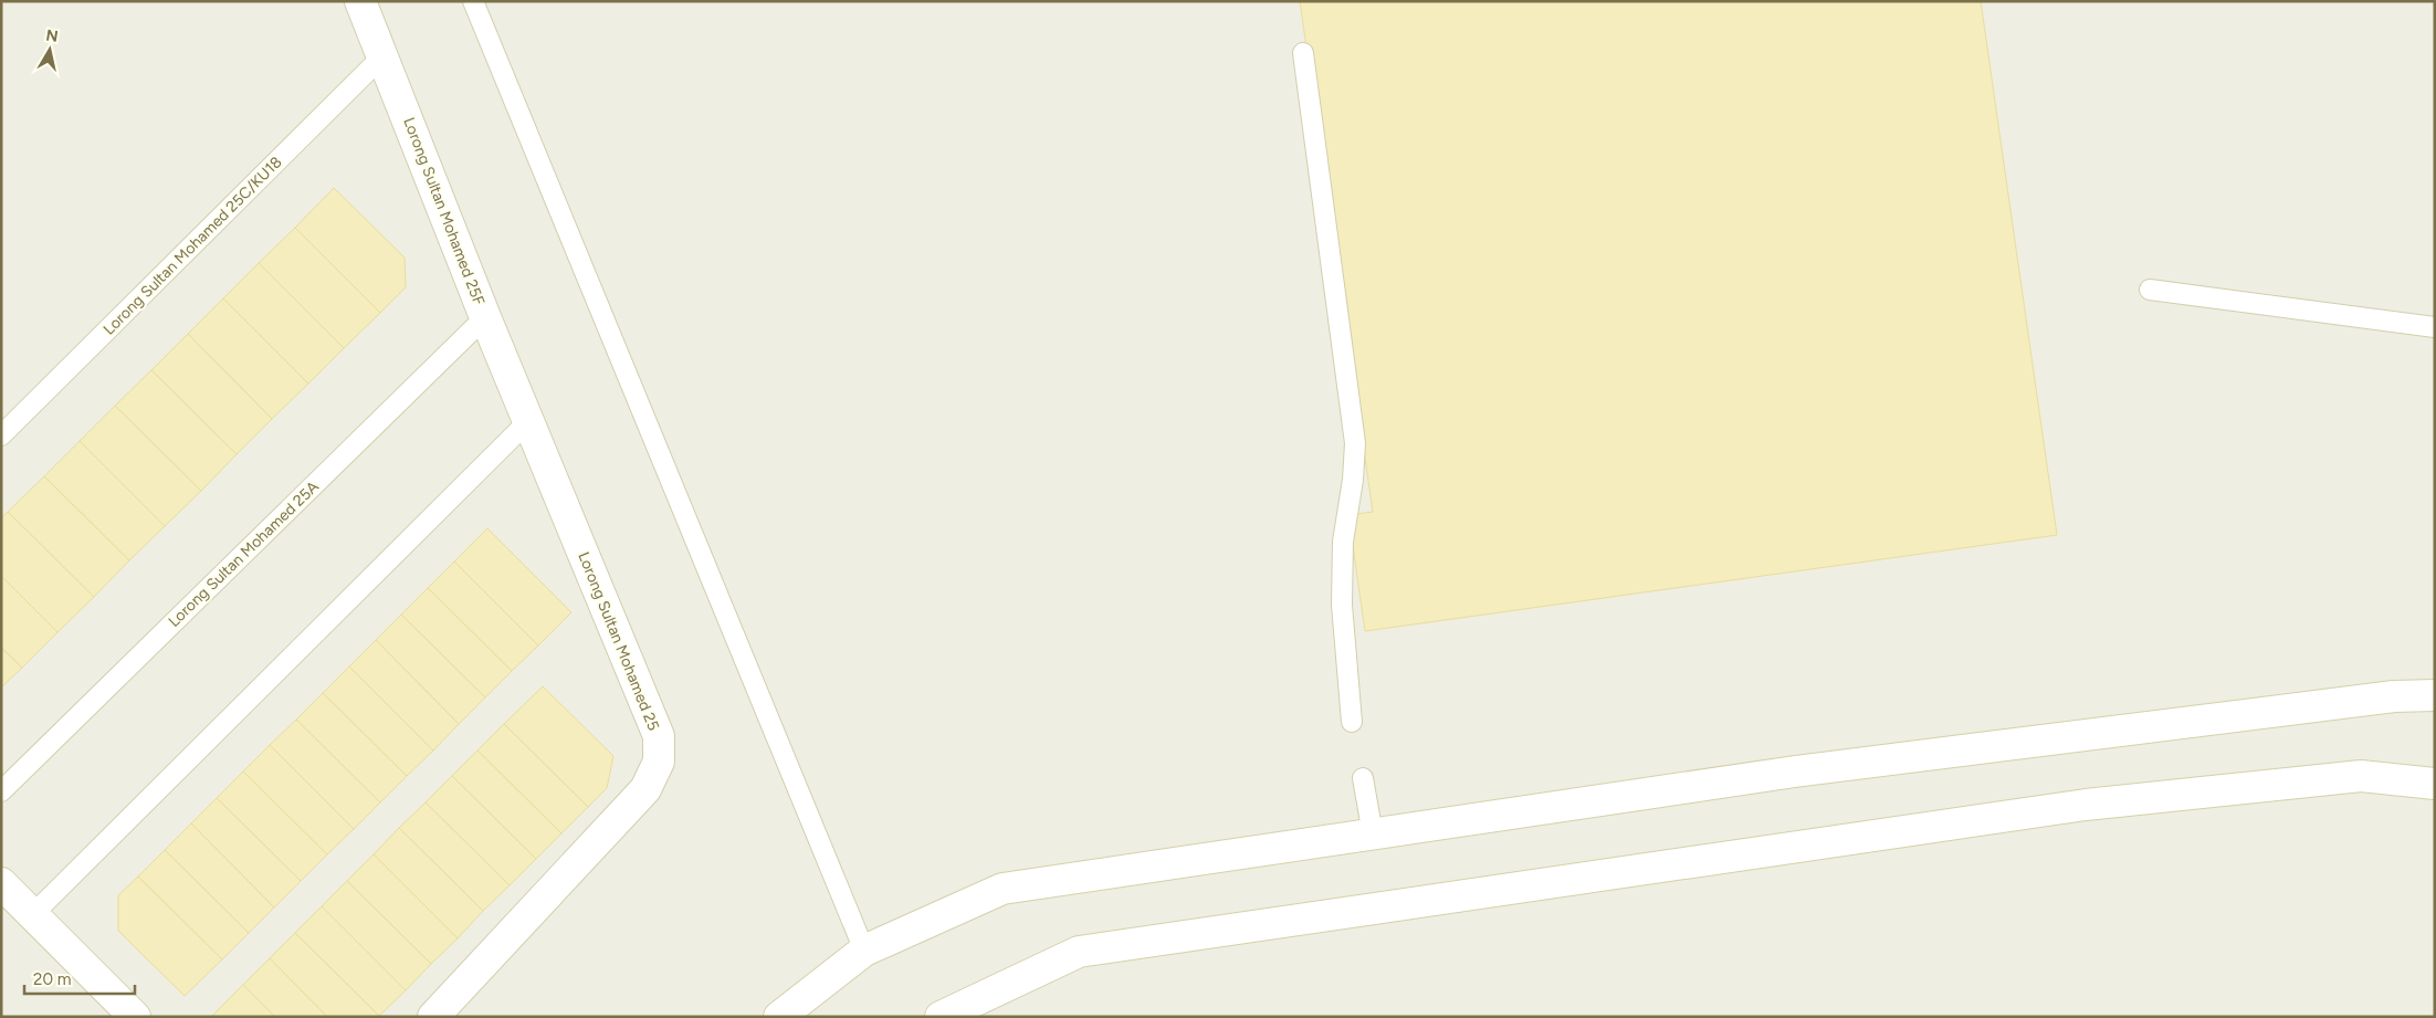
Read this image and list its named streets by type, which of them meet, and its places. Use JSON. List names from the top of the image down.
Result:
{
  "streets": {
    "street": ["Lorong Sultan Mohamed 25F", "Lorong Sultan Mohamed 25"],
    "lane": ["Lorong Sultan Mohamed 25C/KU18", "Lorong Sultan Mohamed 25A"]
  },
  "crossings": [
    ["Lorong Sultan Mohamed 25F", "Lorong Sultan Mohamed 25C/KU18"],
    ["Lorong Sultan Mohamed 25F", "Lorong Sultan Mohamed 25A"],
    ["Lorong Sultan Mohamed 25F", "Lorong Sultan Mohamed 25"]
  ],
  "scale_bar": "20 m",
  "north": "top"
}
